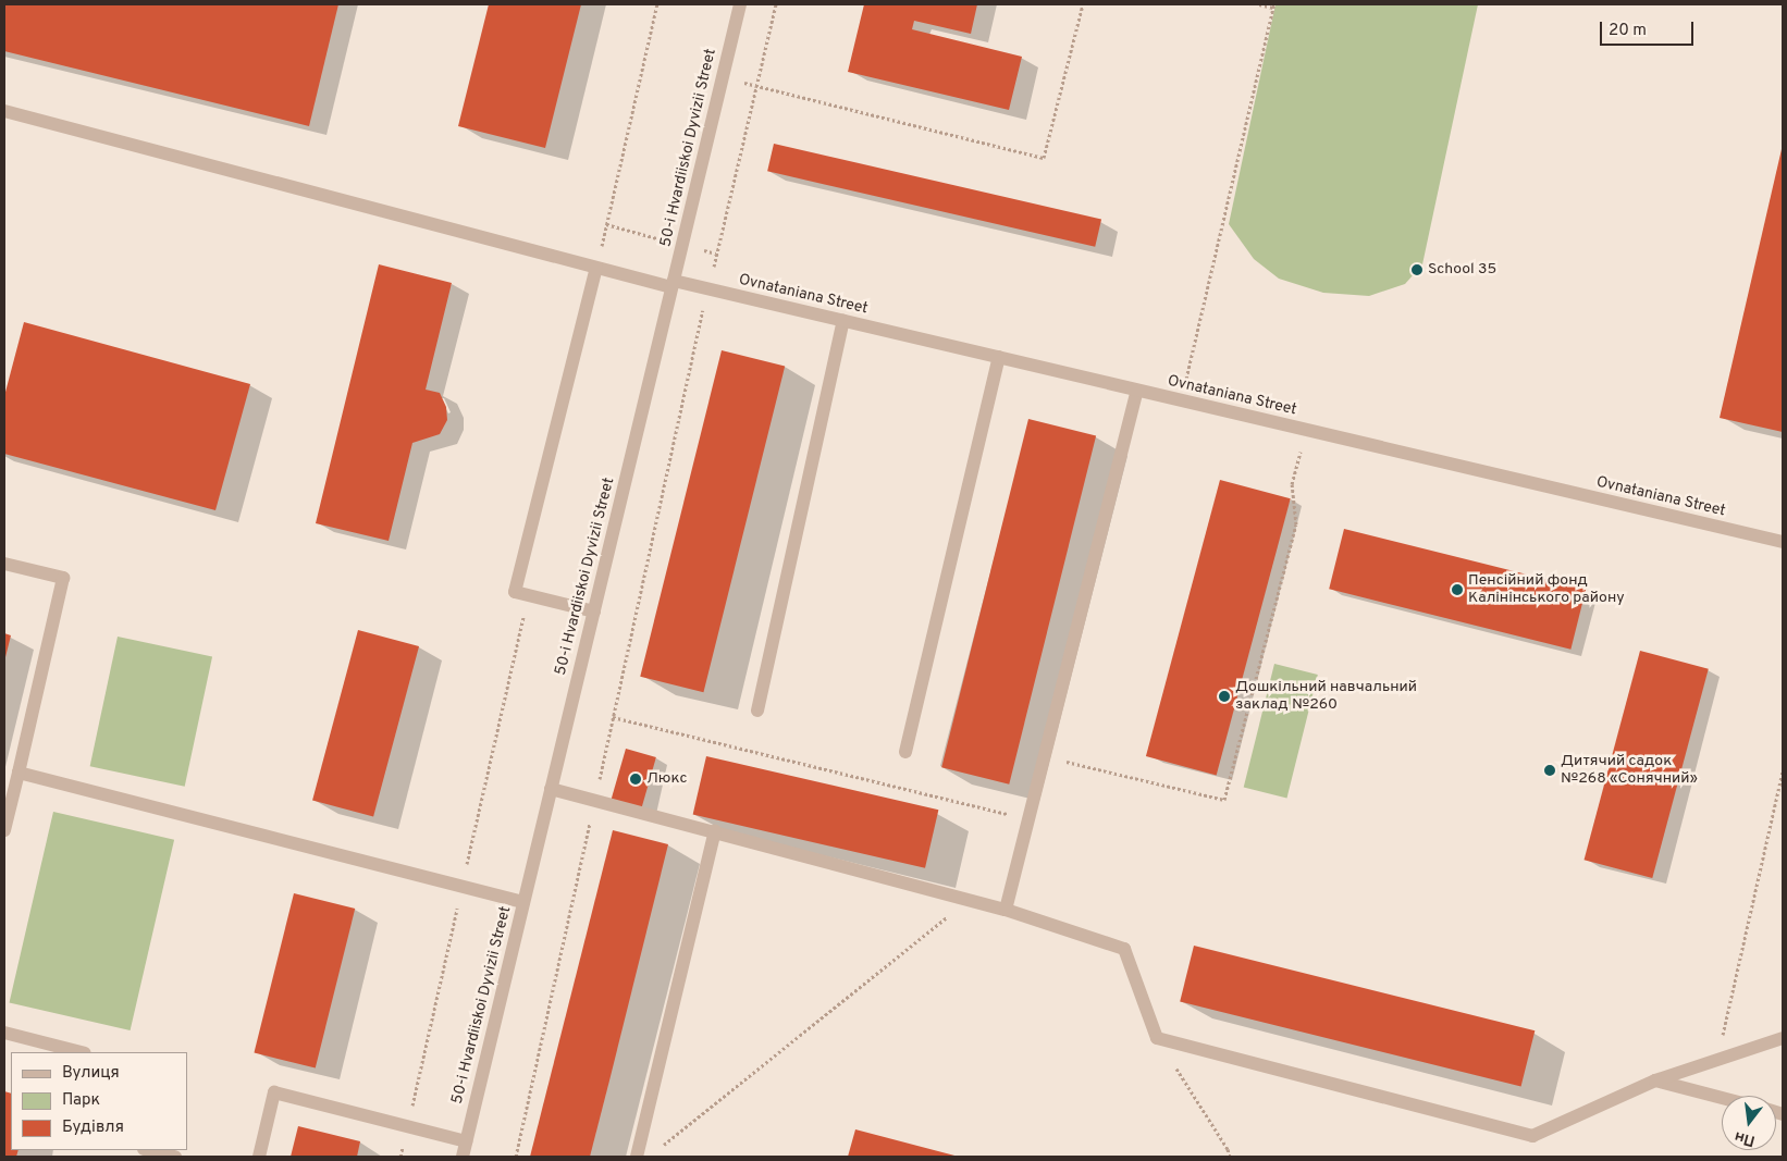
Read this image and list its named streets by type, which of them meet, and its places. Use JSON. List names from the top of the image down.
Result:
{
  "streets": {
    "street": ["50-i Hvardiiskoi Dyvizii Street", "Ovnataniana Street"]
  },
  "crossings": [
    ["50-i Hvardiiskoi Dyvizii Street", "Ovnataniana Street"]
  ],
  "places": [
    "School 35",
    "Пенсійний фонд Калінінського району",
    "Дошкільний навчальний заклад №260",
    "Дитячий садок №268 «Сонячний»",
    "Люкс"
  ],
  "legend": ["Вулиця", "Парк", "Будівля"],
  "scale_bar": "20 m",
  "north": "bottom"
}
